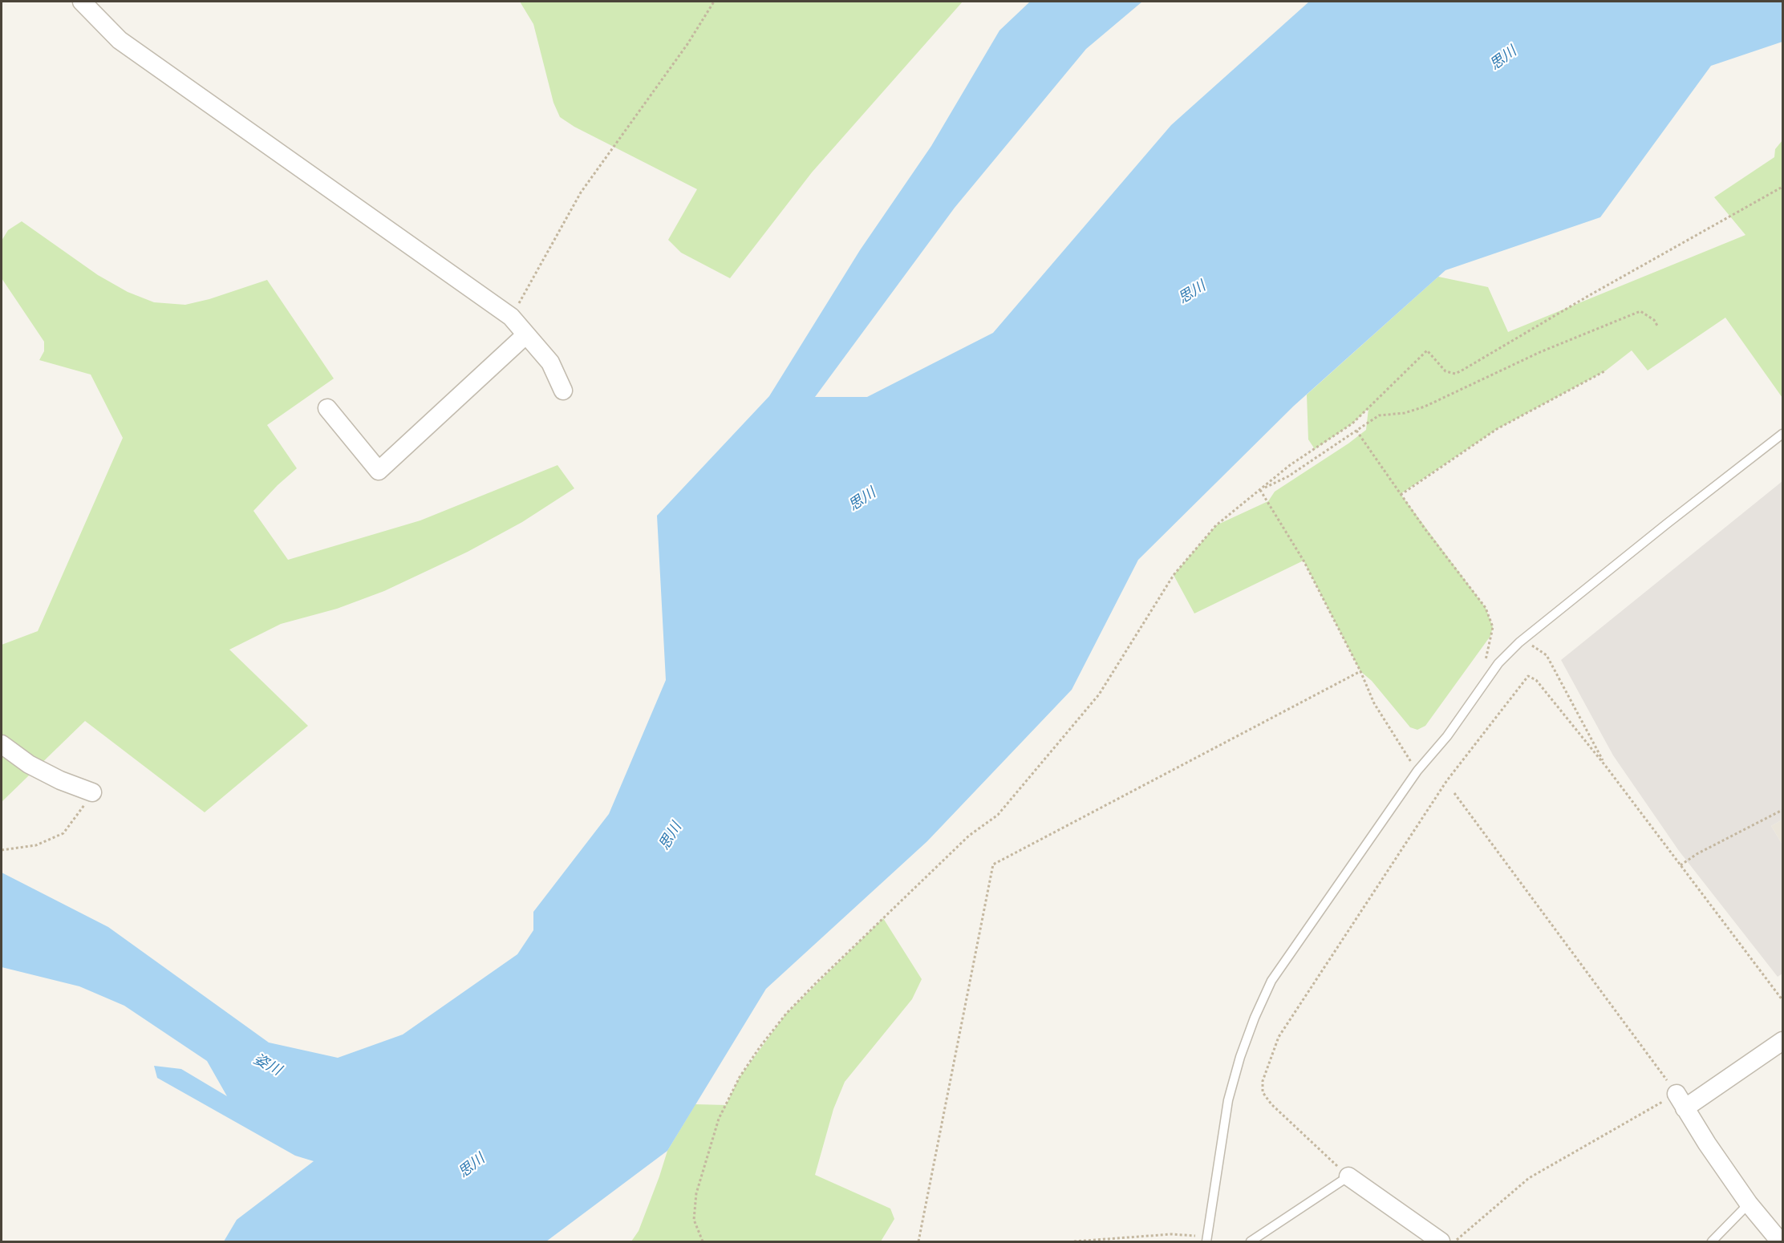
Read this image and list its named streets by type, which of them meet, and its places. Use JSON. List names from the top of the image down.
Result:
{
  "water": ["思川", "姿川"]
}
